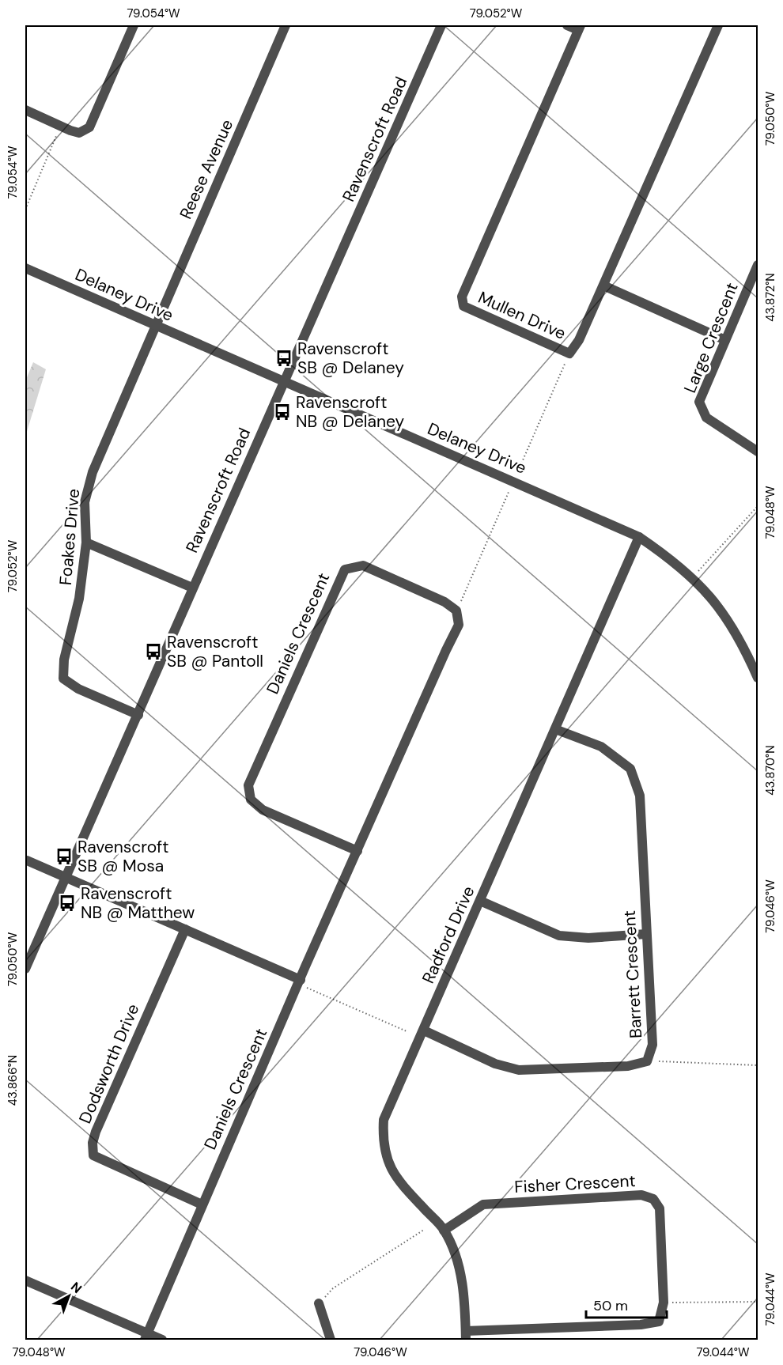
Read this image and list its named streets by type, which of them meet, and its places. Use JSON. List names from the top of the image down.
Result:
{
  "streets": {
    "street": [
      "Ravenscroft Road",
      "Reese Avenue",
      "Delaney Drive",
      "Mullen Drive",
      "Large Crescent",
      "Foakes Drive",
      "Daniels Crescent",
      "Radford Drive",
      "Barrett Crescent",
      "Dodsworth Drive",
      "Fisher Crescent"
    ]
  },
  "crossings": [
    ["Ravenscroft Road", "Delaney Drive"],
    ["Ravenscroft Road", "Foakes Drive"],
    ["Reese Avenue", "Delaney Drive"],
    ["Reese Avenue", "Foakes Drive"],
    ["Delaney Drive", "Foakes Drive"],
    ["Delaney Drive", "Radford Drive"],
    ["Daniels Crescent", "Dodsworth Drive"],
    ["Radford Drive", "Barrett Crescent"],
    ["Radford Drive", "Fisher Crescent"]
  ],
  "places": {
    "bus stop": [
      "Ravenscroft SB @ Delaney",
      "Ravenscroft NB @ Delaney",
      "Ravenscroft SB @ Pantoll",
      "Ravenscroft SB @ Mosa",
      "Ravenscroft NB @ Matthew"
    ]
  },
  "scale_bar": "50 m",
  "north": "top right",
  "coordinates": [
    "79.054°W",
    "79.052°W",
    "79.050°W",
    "43.872°N",
    "79.048°W",
    "43.870°N",
    "79.046°W",
    "43.866°N",
    "79.044°W"
  ]
}
